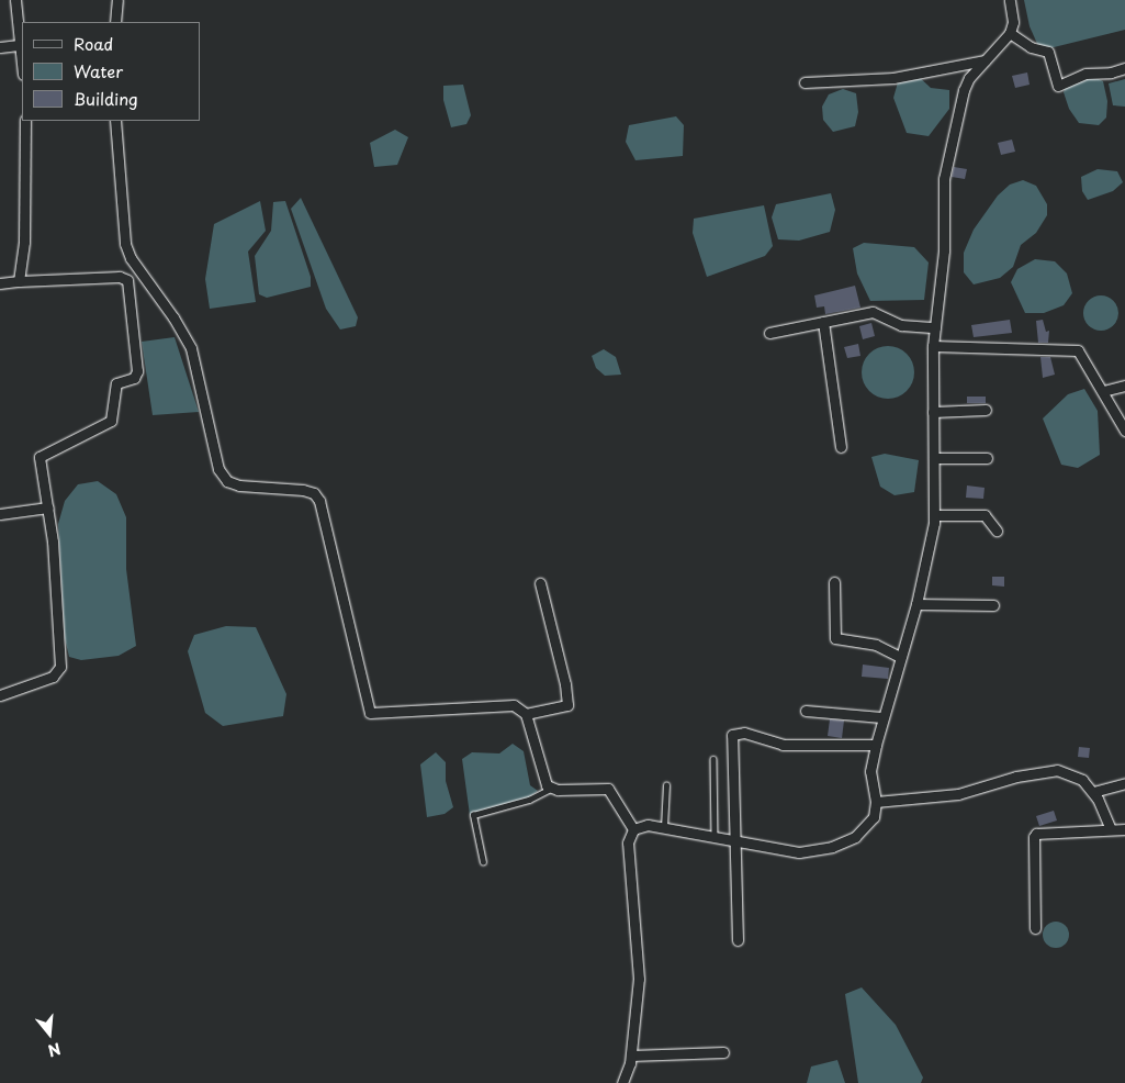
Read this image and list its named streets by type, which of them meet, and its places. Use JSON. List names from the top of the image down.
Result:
{
  "legend": ["Road", "Water", "Building"],
  "north": "bottom"
}
